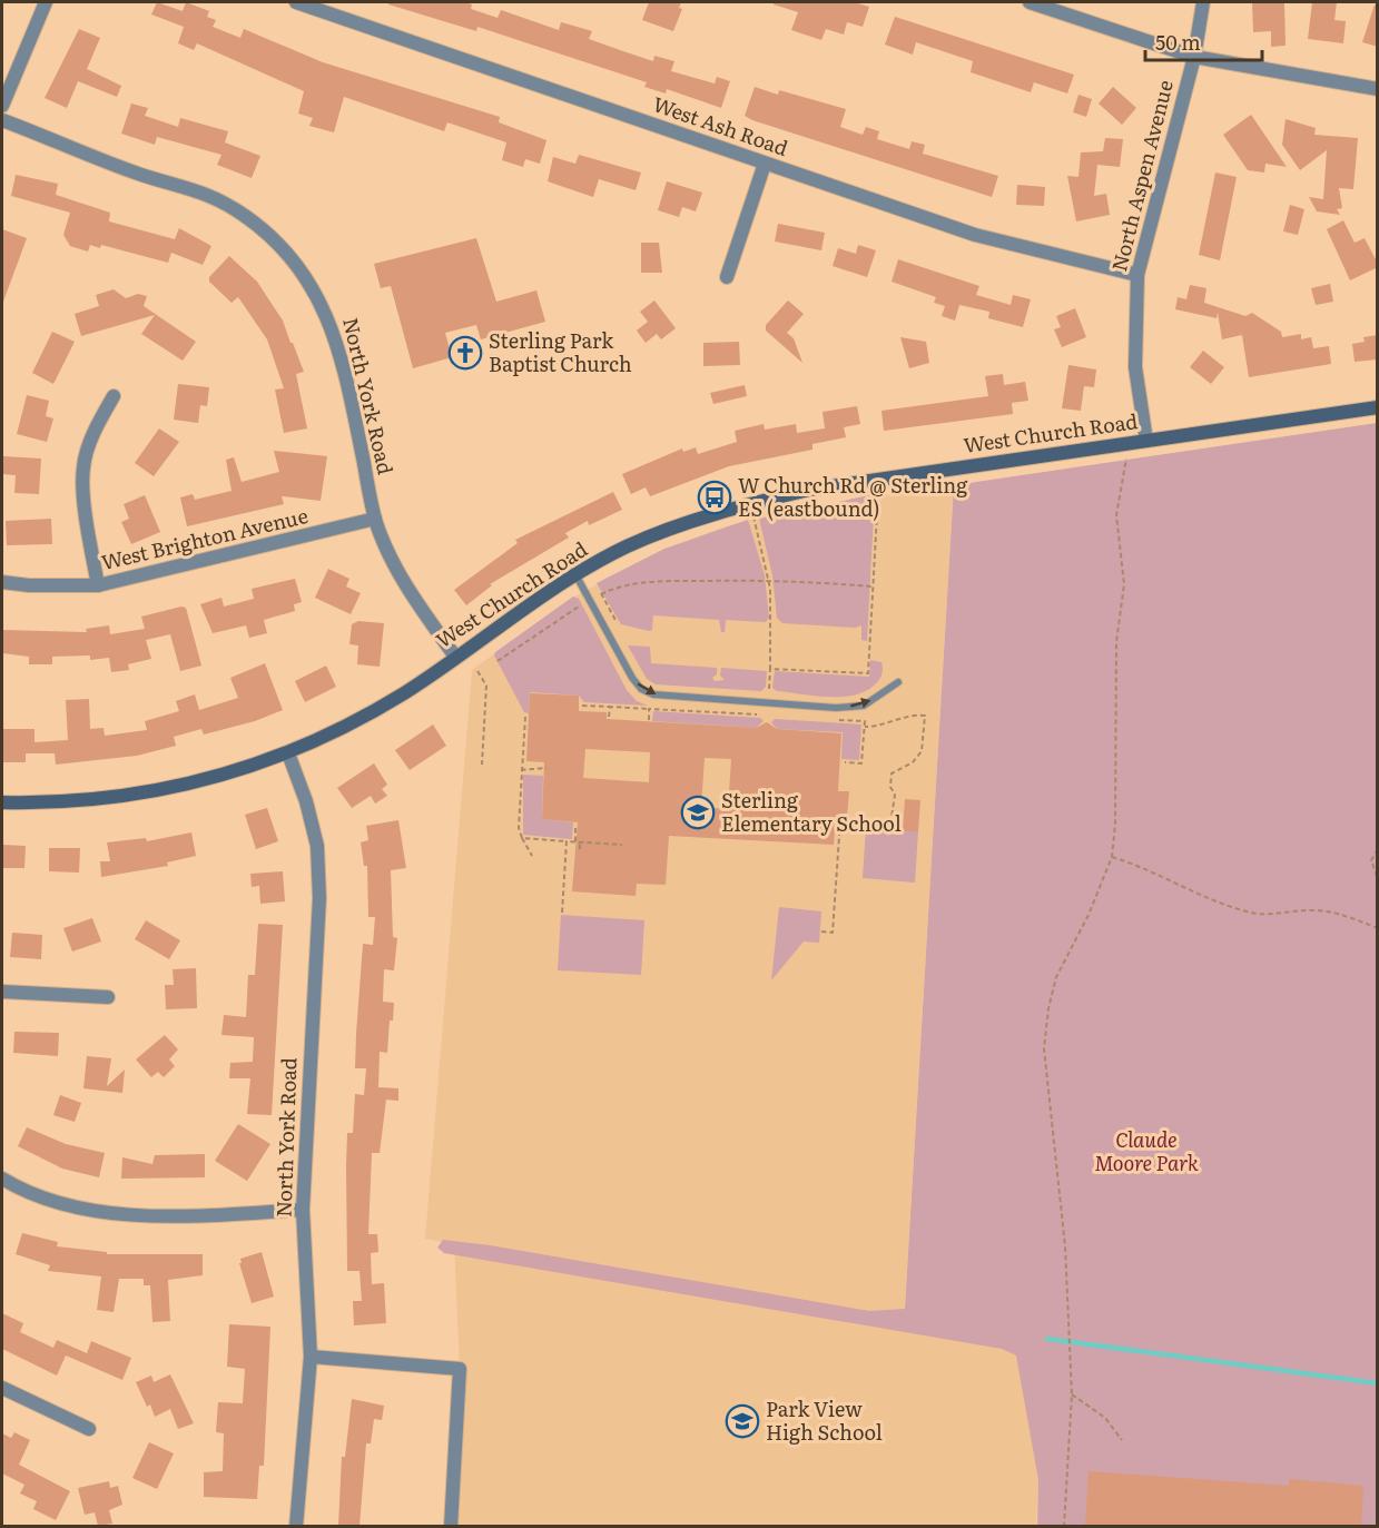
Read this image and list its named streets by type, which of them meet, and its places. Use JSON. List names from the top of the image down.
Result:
{
  "streets": {
    "main road": ["West Church Road"],
    "street": [
      "West Ash Road",
      "North Aspen Avenue",
      "North York Road",
      "West Brighton Avenue"
    ]
  },
  "crossings": [
    ["West Ash Road", "North Aspen Avenue"],
    ["North Aspen Avenue", "West Church Road"],
    ["North York Road", "West Church Road"],
    ["North York Road", "West Brighton Avenue"]
  ],
  "parks": ["Claude Moore Park"],
  "places": {
    "church": ["Sterling Park Baptist Church"],
    "bus stop": ["W Church Rd @ Sterling ES (eastbound)"],
    "school or university": ["Sterling Elementary School", "Park View High School"]
  },
  "scale_bar": "50 m"
}
